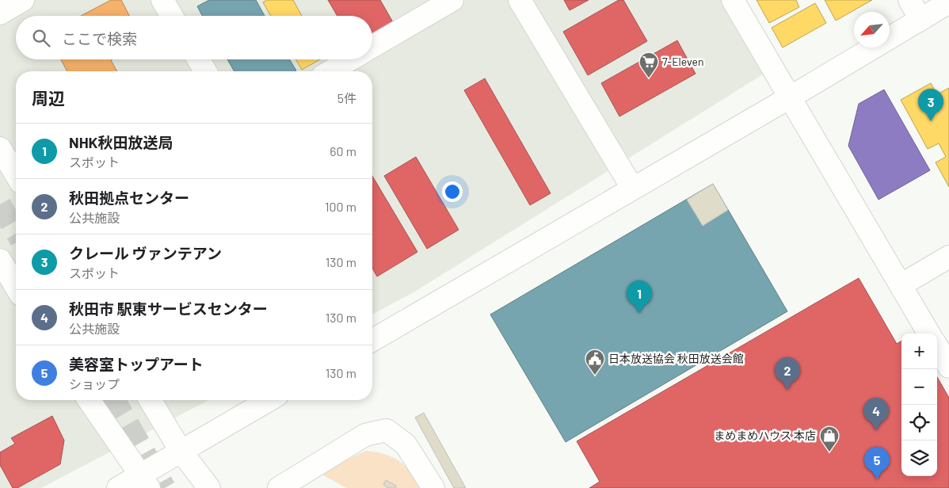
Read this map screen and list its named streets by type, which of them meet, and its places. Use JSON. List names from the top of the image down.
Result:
{
  "places": {
    "supermarket": ["7-Eleven"],
    "public building": ["日本放送協会 秋田放送会館"],
    "shop": ["まめまめハウス 本店"]
  },
  "north": "bottom left",
  "page": {
    "search": "ここで検索",
    "heading": ["周辺", "5件"],
    "pins": [
      "3",
      "1",
      "2",
      "4",
      "5"
    ],
    "list": [
      {
        "mark": "1",
        "name": "NHK秋田放送局",
        "note": "スポット",
        "value": "60 m"
      },
      {
        "mark": "2",
        "name": "秋田拠点センター",
        "note": "公共施設",
        "value": "100 m"
      },
      {
        "mark": "3",
        "name": "クレール ヴァンテアン",
        "note": "スポット",
        "value": "130 m"
      },
      {
        "mark": "4",
        "name": "秋田市 駅東サービスセンター",
        "note": "公共施設",
        "value": "130 m"
      },
      {
        "mark": "5",
        "name": "美容室トップアート",
        "note": "ショップ",
        "value": "130 m"
      }
    ],
    "map_buttons": ["+", "−"]
  }
}
